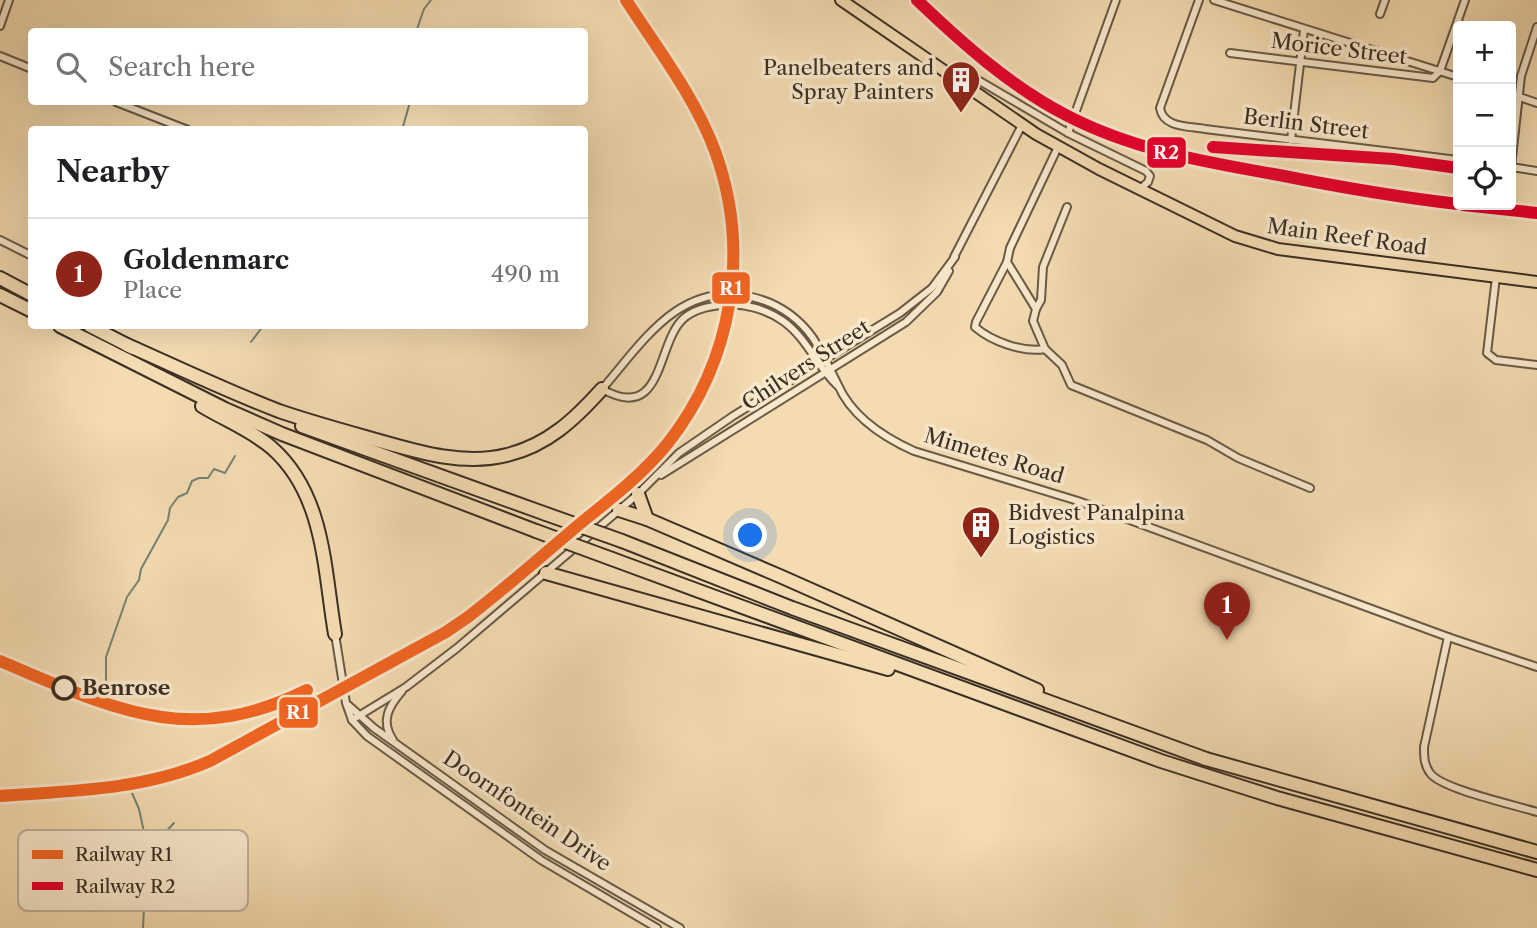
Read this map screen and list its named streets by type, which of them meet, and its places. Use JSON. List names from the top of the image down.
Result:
{
  "streets": {
    "main road": ["Main Reef Road"],
    "street": [
      "Morice Street",
      "Berlin Street",
      "Chilvers Street",
      "Mimetes Road",
      "Doornfontein Drive"
    ]
  },
  "crossings": [
    ["Main Reef Road", "Chilvers Street"],
    ["Chilvers Street", "Mimetes Road"],
    ["Chilvers Street", "Doornfontein Drive"]
  ],
  "places": {
    "building": ["Panelbeaters and Spray Painters", "Bidvest Panalpina Logistics"],
    "other": ["Benrose"]
  },
  "lines": ["rail line R1", "rail line R2"],
  "legend": ["Railway R1", "Railway R2"],
  "page": {
    "map_buttons": ["+", "−"],
    "search": "Search here",
    "heading": "Nearby",
    "list": [
      {
        "mark": "1",
        "name": "Goldenmarc",
        "note": "Place",
        "value": "490 m"
      }
    ],
    "pins": "1"
  }
}
